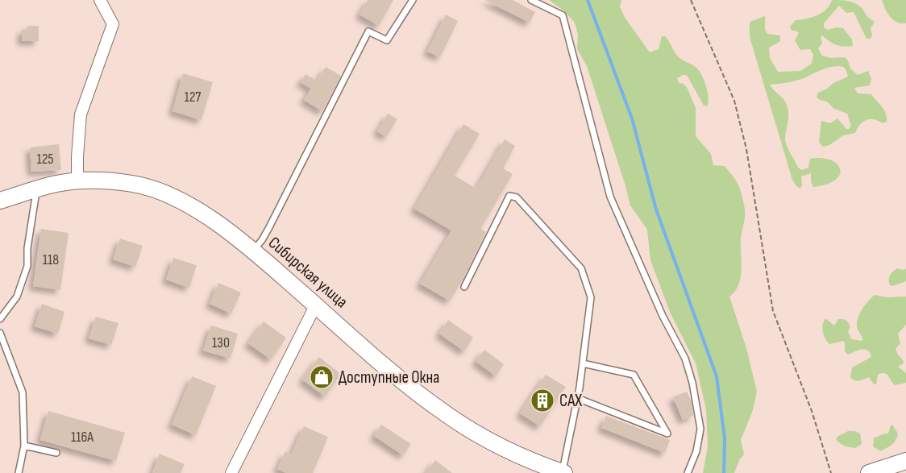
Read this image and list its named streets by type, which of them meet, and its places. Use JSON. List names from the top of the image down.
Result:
{
  "streets": {
    "street": ["Сибирская улица"]
  },
  "places": {
    "shop": ["Доступные Окна"],
    "building": ["САХ"]
  },
  "house_numbers": [
    "127",
    "125",
    "118",
    "130",
    "116А"
  ]
}
